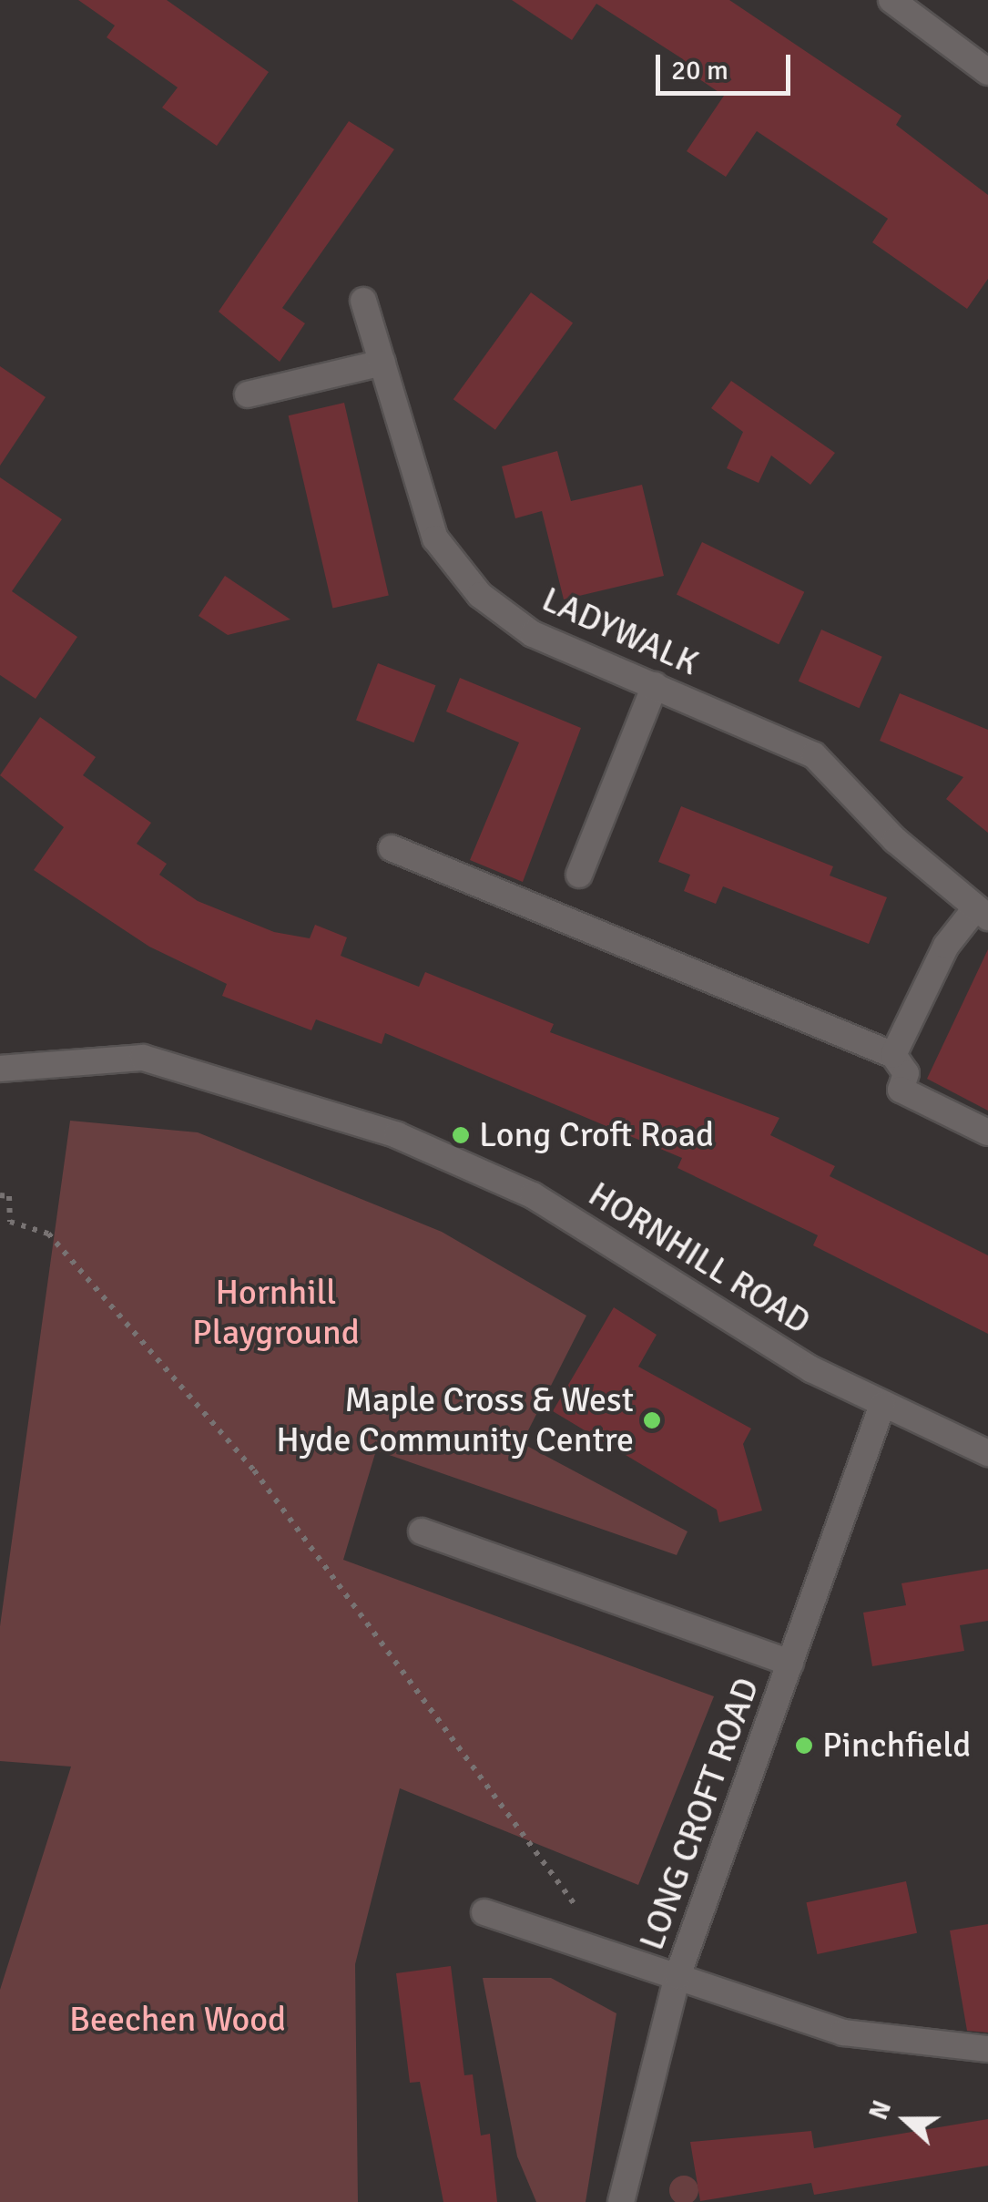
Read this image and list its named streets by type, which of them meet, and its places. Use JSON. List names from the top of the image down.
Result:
{
  "streets": {
    "street": ["LADYWALK", "HORNHILL ROAD", "LONG CROFT ROAD"]
  },
  "crossings": [
    ["HORNHILL ROAD", "LONG CROFT ROAD"]
  ],
  "parks": ["Hornhill Playground", "Beechen Wood"],
  "places": ["Long Croft Road", "Maple Cross & West Hyde Community Centre", "Pinchfield"],
  "scale_bar": "20 m",
  "north": "left"
}
